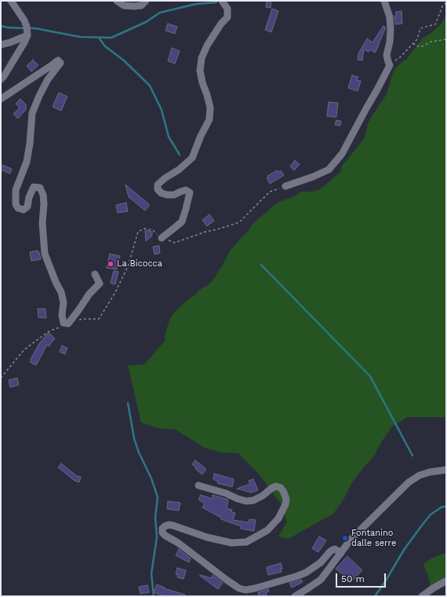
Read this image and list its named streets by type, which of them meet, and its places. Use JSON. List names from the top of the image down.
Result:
{
  "places": ["La Bicocca", "Fontanino dalle serre"],
  "scale_bar": "50 m"
}
